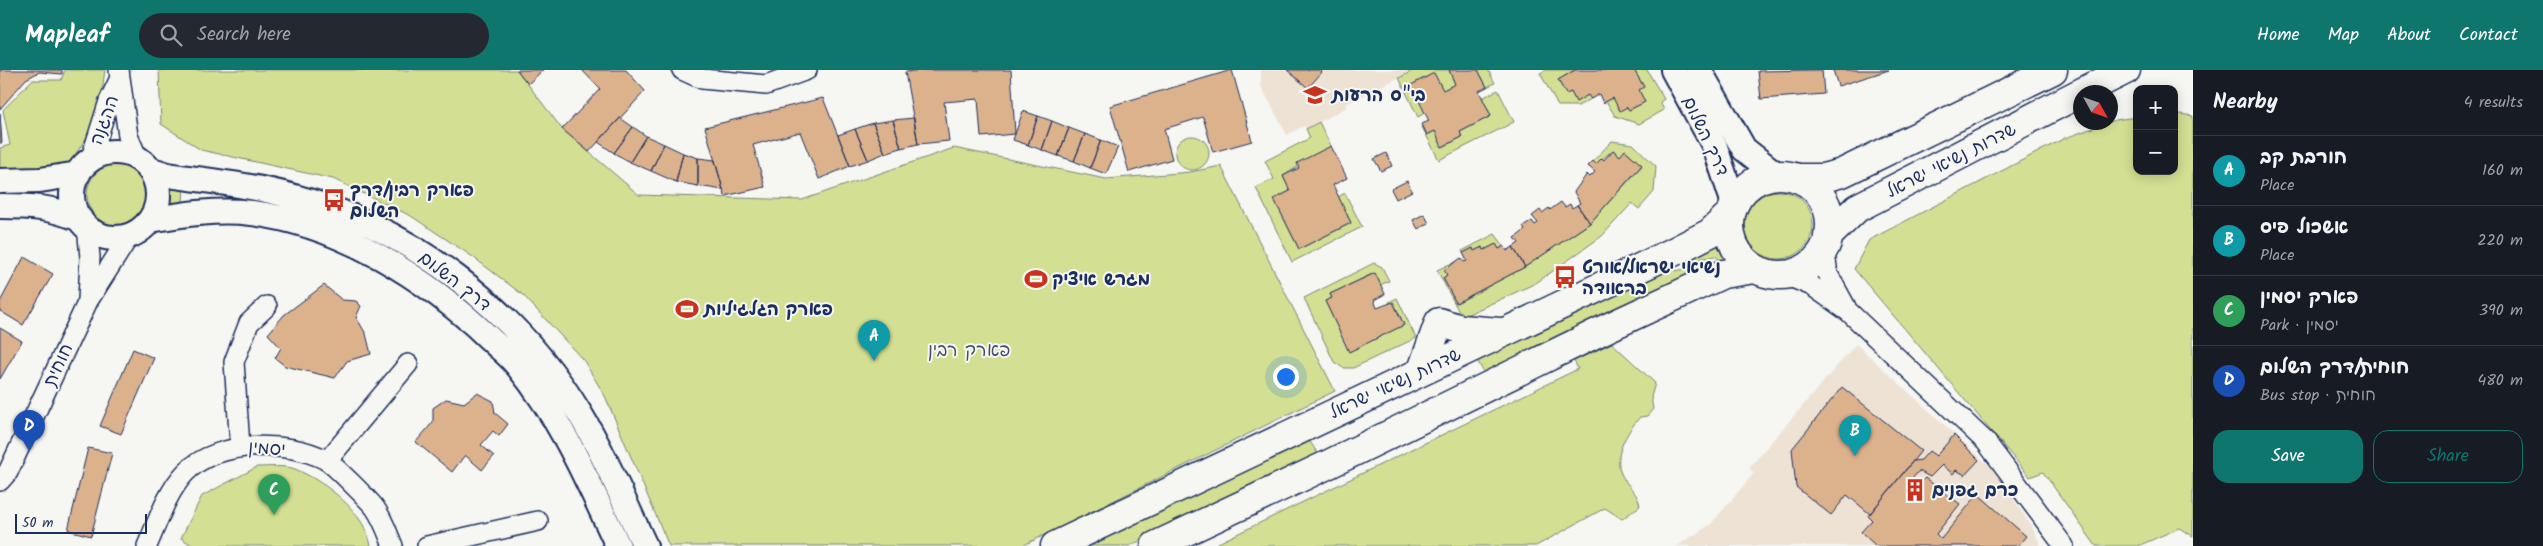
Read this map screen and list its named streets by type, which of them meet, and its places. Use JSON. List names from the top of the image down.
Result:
{
  "streets": {
    "main road": ["שדרות נשיאי ישראל"],
    "street": [
      "ההגנה",
      "דרך השלום",
      "חוחית",
      "יסמין"
    ]
  },
  "crossings": [
    ["ההגנה", "דרך השלום"],
    ["ההגנה", "חוחית"],
    ["דרך השלום", "שדרות נשיאי ישראל"],
    ["דרך השלום", "חוחית"]
  ],
  "parks": ["פארק רבין"],
  "places": {
    "school or university": ["בי\"ס הרעות"],
    "bus stop": ["פארק רבין/דרך השלום", "נשיאי ישראל/אורט בראודה"],
    "sports": ["מגרש איציק", "פארק הגלגיליות"],
    "building": ["כרם גפנים"]
  },
  "scale_bar": "50 m",
  "north": "bottom right",
  "page": {
    "header": "Mapleaf",
    "search": "Search here",
    "nav": [
      "Home",
      "Map",
      "About",
      "Contact"
    ],
    "heading": ["Nearby", "4 results"],
    "map_buttons": ["+", "−"],
    "list": [
      {
        "mark": "A",
        "name": "חורבת קב",
        "note": "Place",
        "value": "160 m"
      },
      {
        "mark": "B",
        "name": "אשכול פיס",
        "note": "Place",
        "value": "220 m"
      },
      {
        "mark": "C",
        "name": "פארק יסמין",
        "note": "Park · יסמין",
        "value": "390 m"
      },
      {
        "mark": "D",
        "name": "חוחית/דרך השלום",
        "note": "Bus stop · חוחית",
        "value": "480 m"
      }
    ],
    "pins": [
      "A",
      "D",
      "B",
      "C"
    ],
    "buttons": ["Save", "Share"],
    "scale": "50 m"
  }
}
